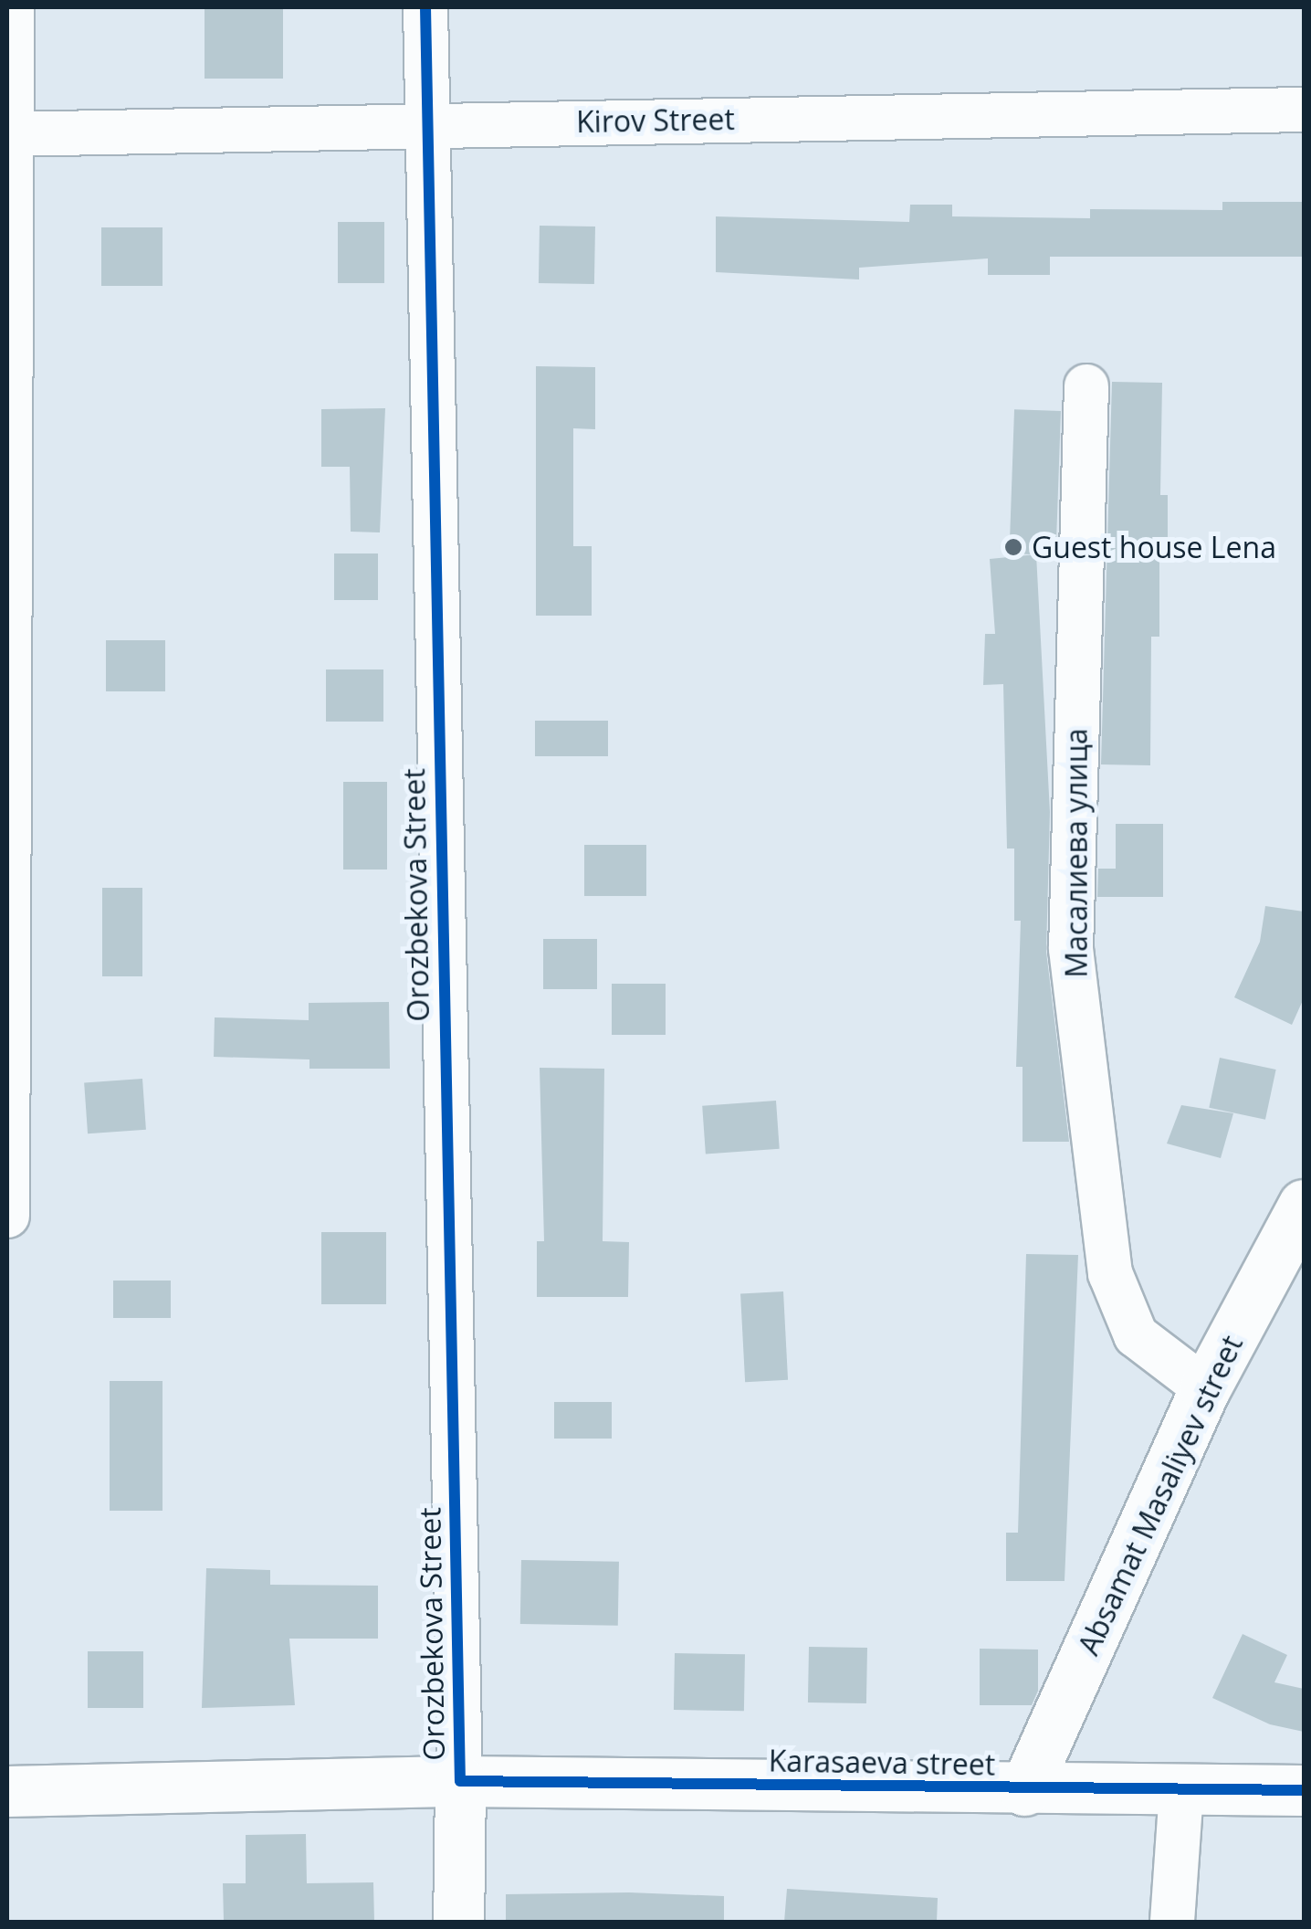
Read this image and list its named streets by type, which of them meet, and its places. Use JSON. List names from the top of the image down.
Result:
{
  "streets": {
    "street": [
      "Kirov Street",
      "Масалиева улица",
      "Orozbekova Street",
      "Absamat Masaliyev street",
      "Karasaeva street"
    ]
  },
  "crossings": [
    ["Kirov Street", "Orozbekova Street"],
    ["Масалиева улица", "Absamat Masaliyev street"],
    ["Orozbekova Street", "Karasaeva street"],
    ["Absamat Masaliyev street", "Karasaeva street"]
  ],
  "places": ["Guest house Lena"]
}
